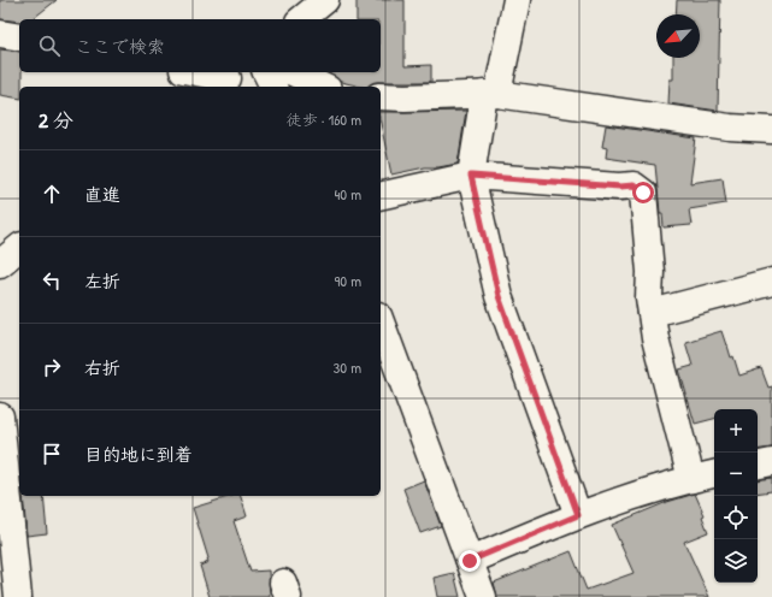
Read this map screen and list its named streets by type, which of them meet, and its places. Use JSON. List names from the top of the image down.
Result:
{
  "north": "bottom left",
  "page": {
    "search": "ここで検索",
    "heading": ["2 分", "徒歩 · 160 m"],
    "list": [
      ["直進", "40 m"],
      ["左折", "90 m"],
      ["右折", "30 m"],
      "目的地に到着"
    ],
    "map_buttons": ["+", "−"]
  }
}
